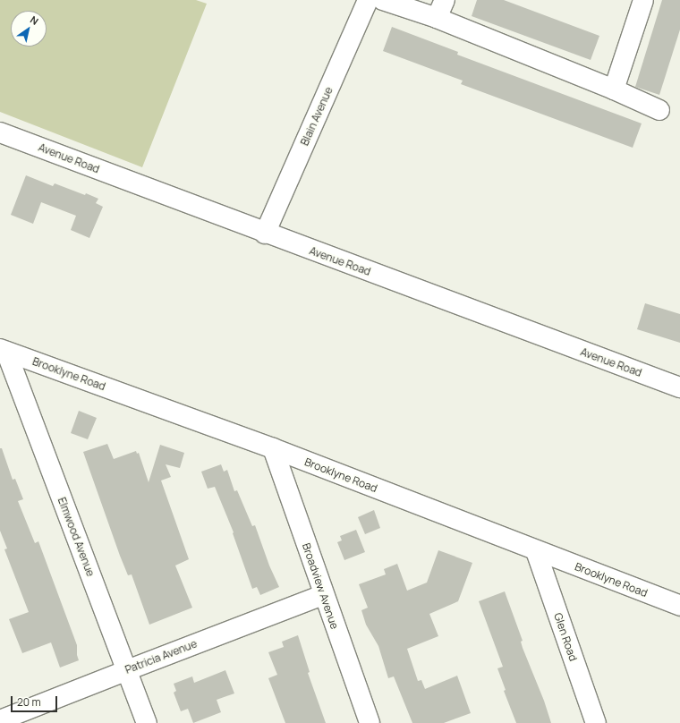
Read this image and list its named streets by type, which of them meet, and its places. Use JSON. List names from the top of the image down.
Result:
{
  "streets": {
    "street": [
      "Blain Avenue",
      "Avenue Road",
      "Brooklyne Road",
      "Elmwood Avenue",
      "Broadview Avenue",
      "Glen Road",
      "Patricia Avenue"
    ]
  },
  "crossings": [
    ["Blain Avenue", "Avenue Road"],
    ["Brooklyne Road", "Elmwood Avenue"],
    ["Brooklyne Road", "Broadview Avenue"],
    ["Brooklyne Road", "Glen Road"],
    ["Elmwood Avenue", "Patricia Avenue"],
    ["Broadview Avenue", "Patricia Avenue"]
  ],
  "scale_bar": "20 m",
  "north": "top right"
}
